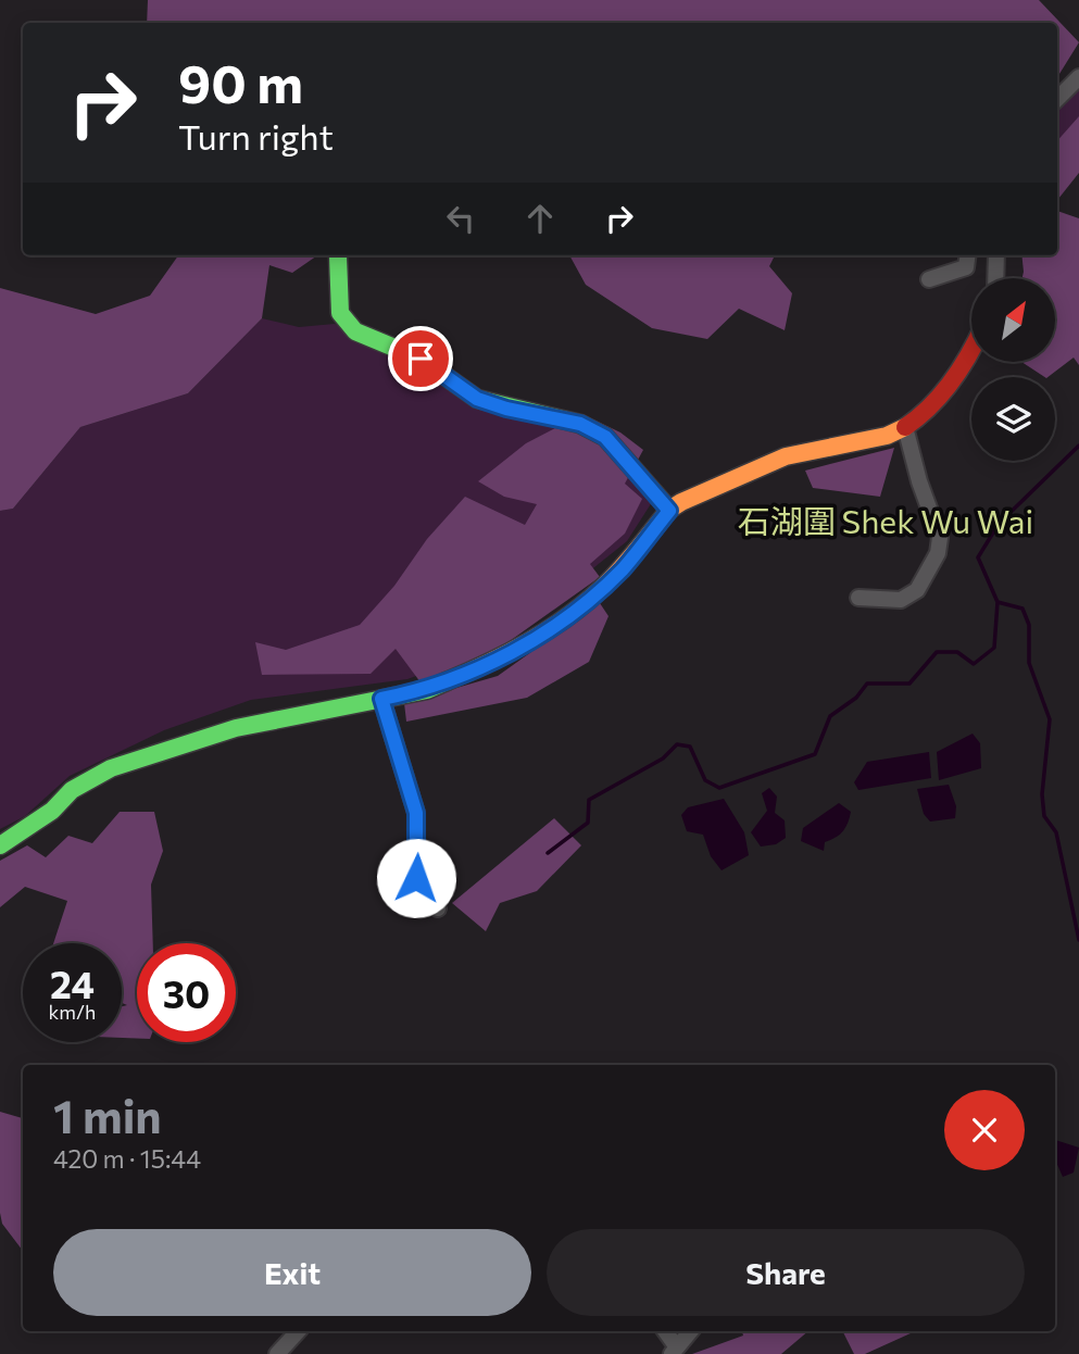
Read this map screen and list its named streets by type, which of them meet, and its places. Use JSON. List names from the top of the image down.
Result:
{
  "districts": ["石湖圍 Shek Wu Wai"],
  "north": "top right",
  "page": {
    "turn": ["90 m", "Turn right"],
    "speed": "24 km/h",
    "limit": "30",
    "heading": ["1 min", "420 m · 15:44"],
    "buttons": ["Exit", "Share"]
  }
}
